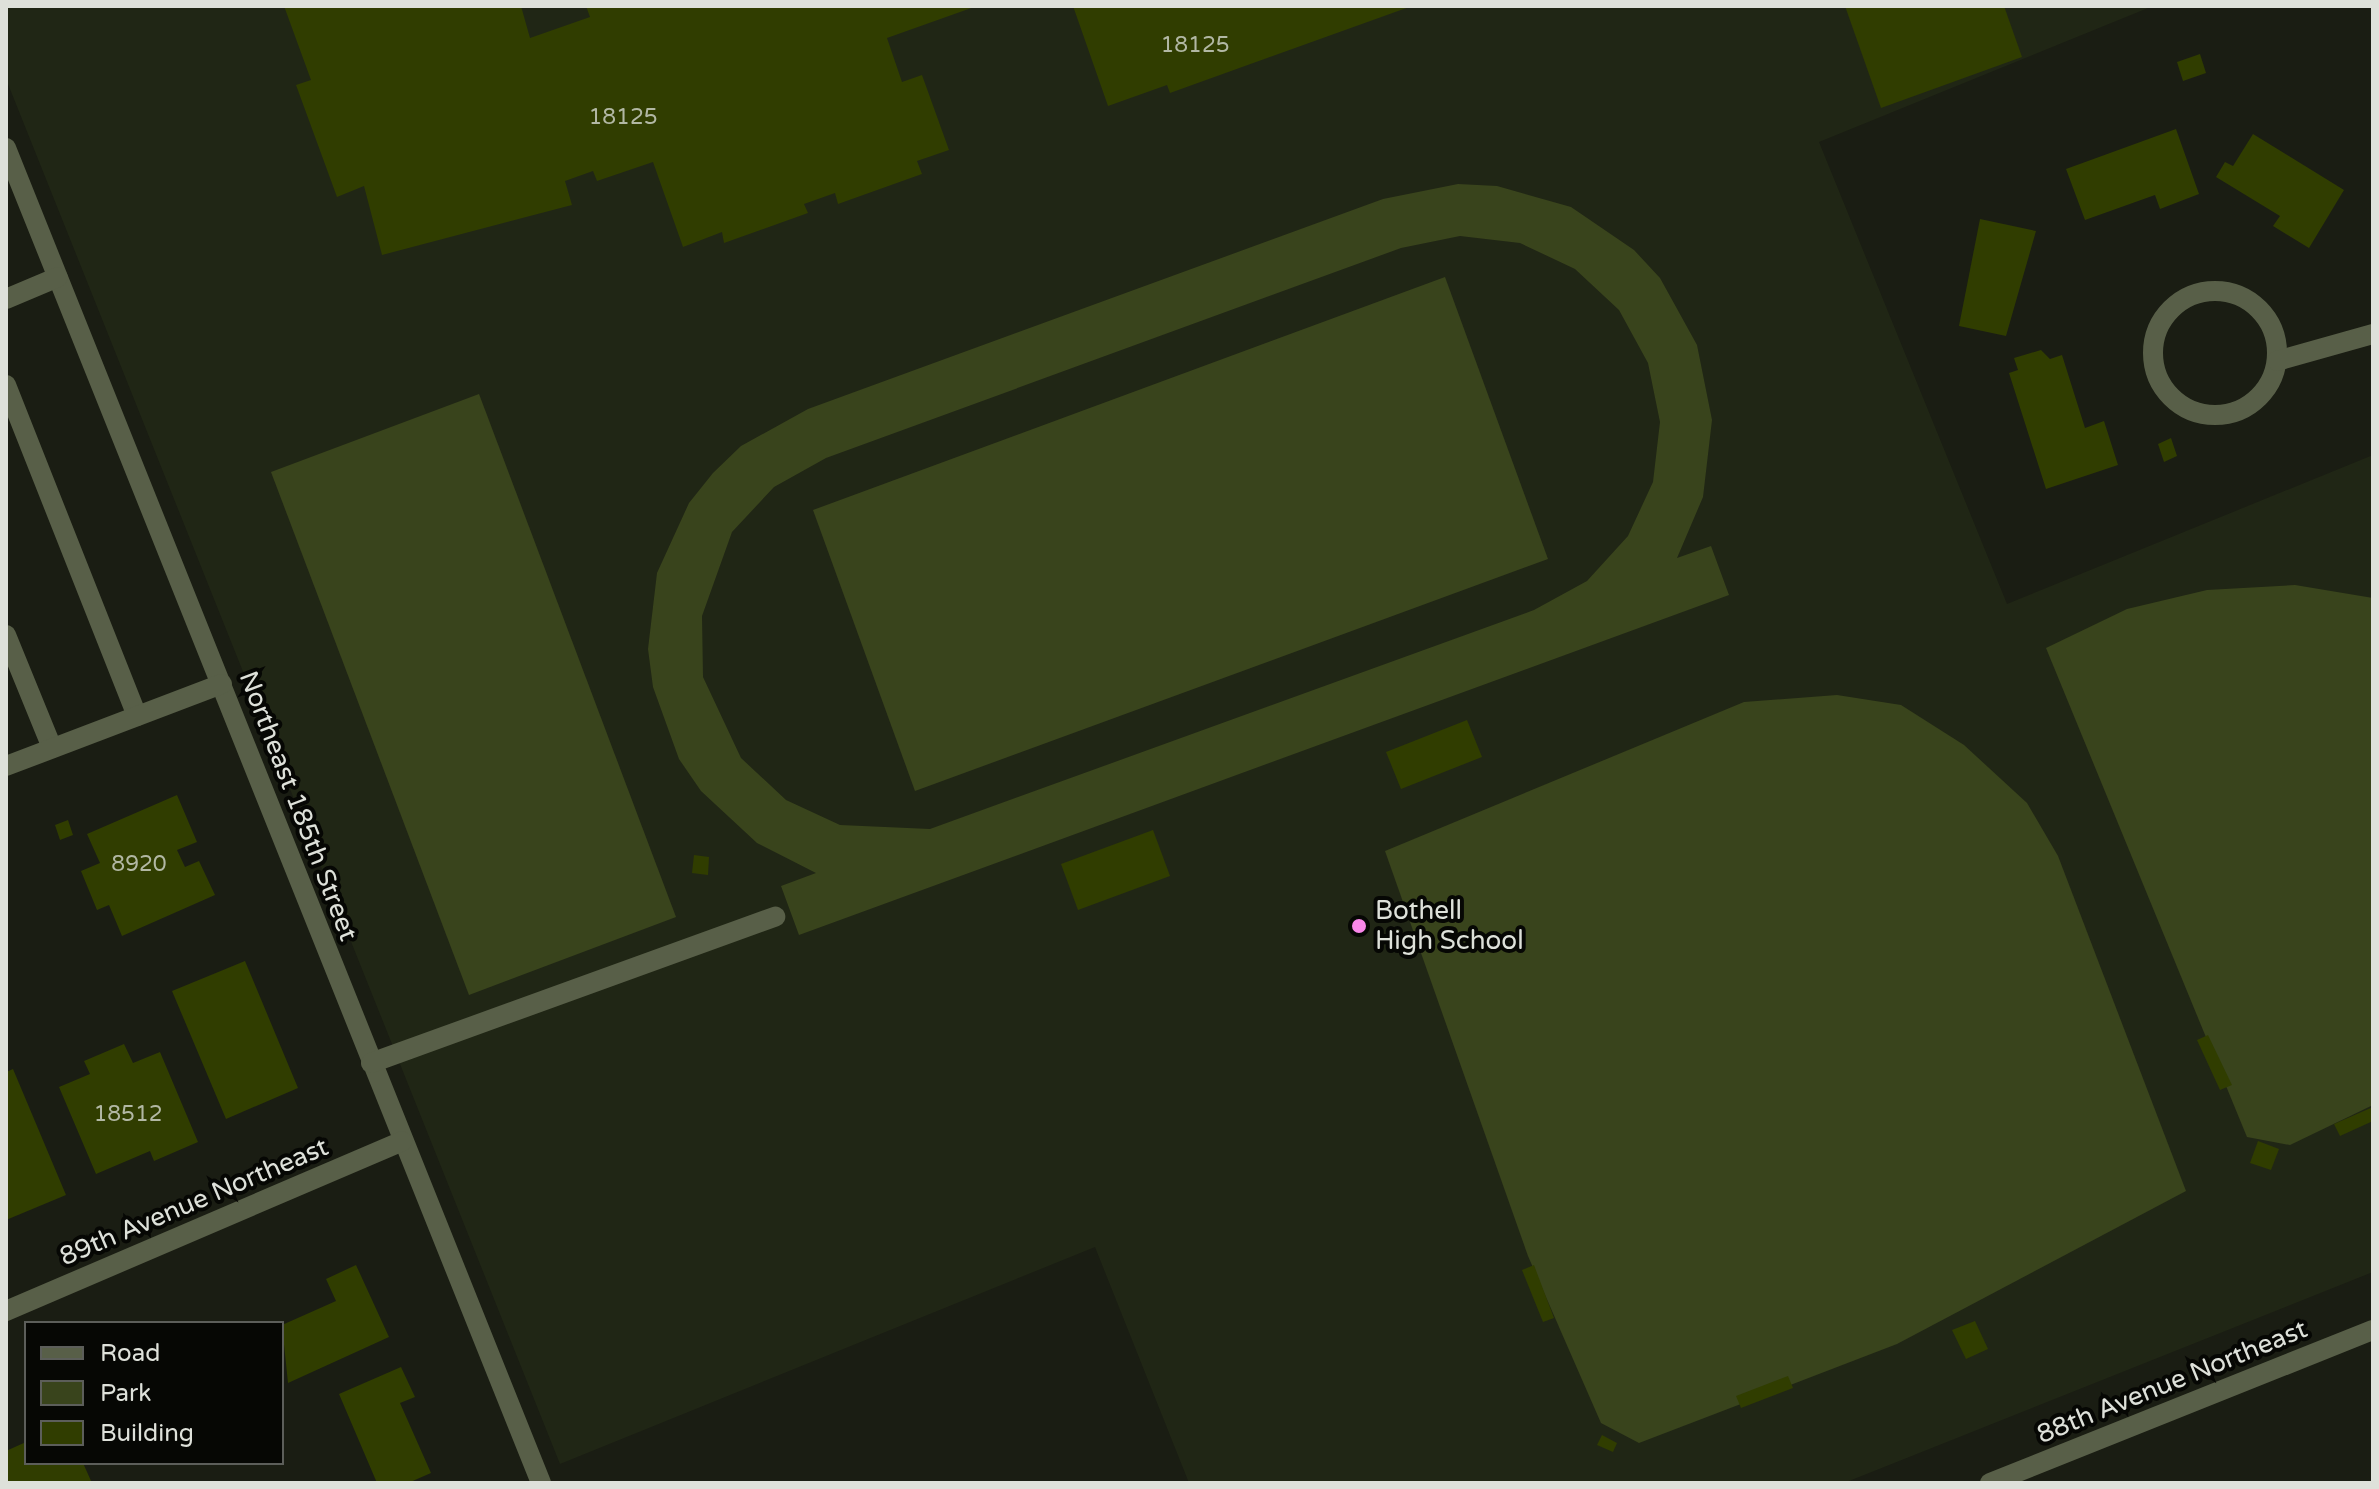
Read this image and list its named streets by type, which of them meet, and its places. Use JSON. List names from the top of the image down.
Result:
{
  "streets": {
    "street": ["Northeast 185th Street", "89th Avenue Northeast", "88th Avenue Northeast"]
  },
  "crossings": [
    ["Northeast 185th Street", "89th Avenue Northeast"]
  ],
  "places": ["Bothell High School"],
  "house_numbers": [
    "18125",
    "18125",
    "8920",
    "18512"
  ],
  "legend": ["Road", "Park", "Building"]
}
